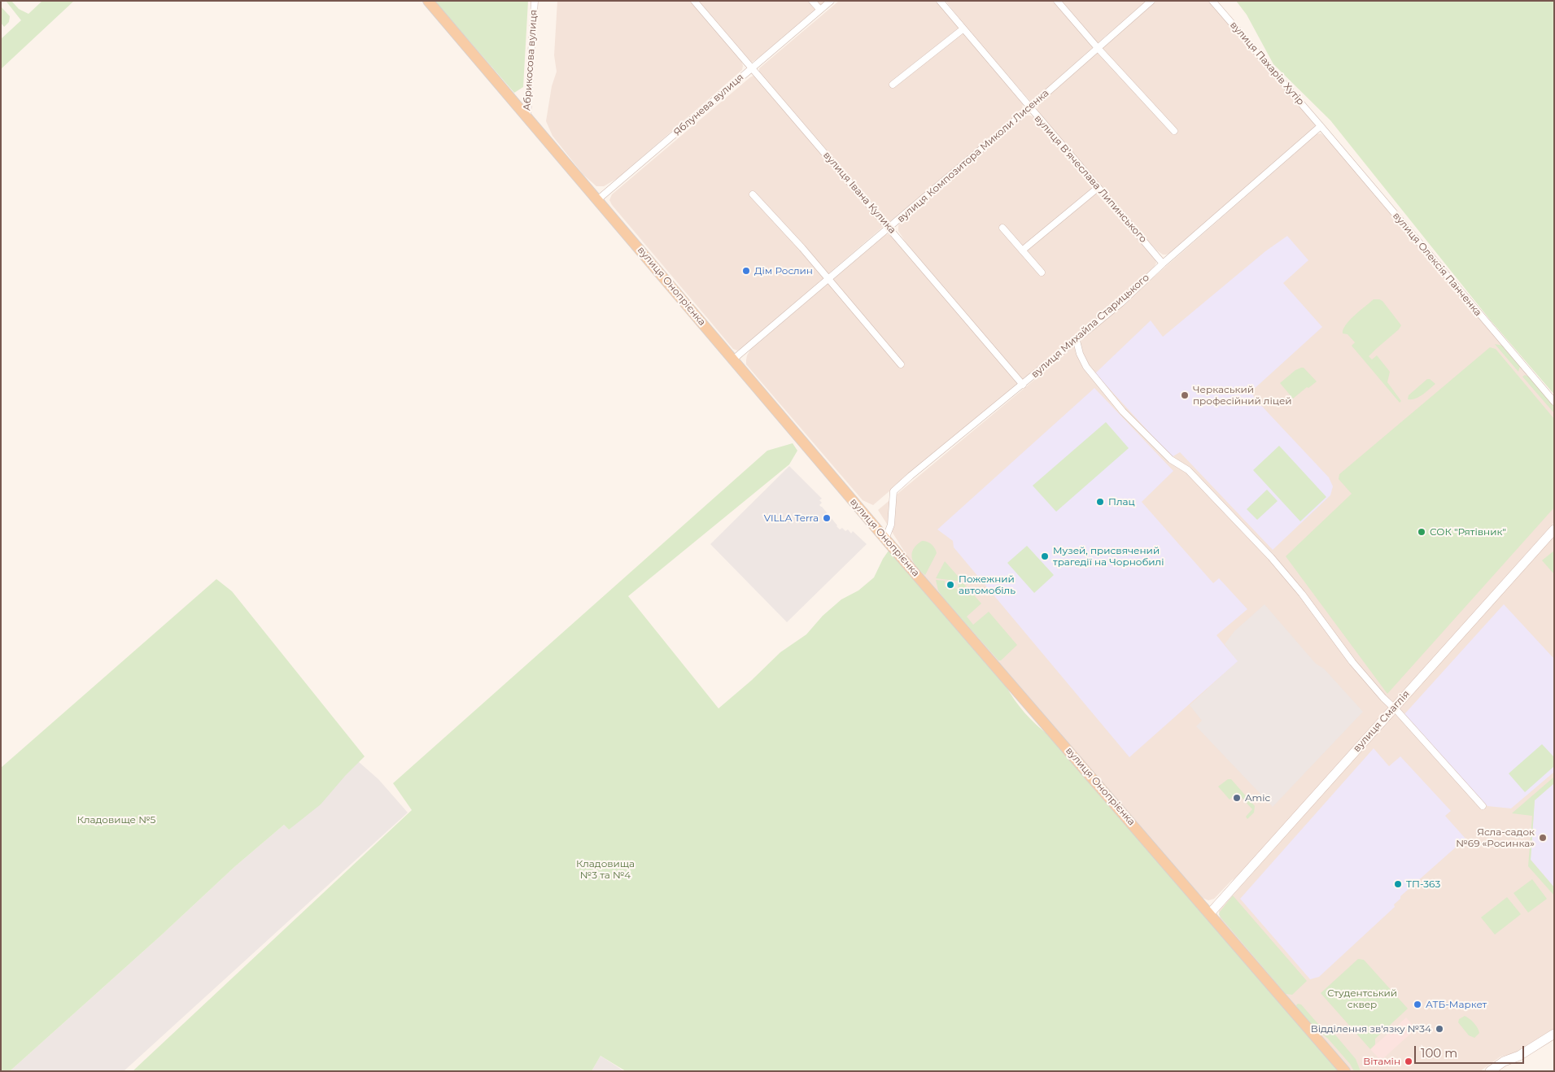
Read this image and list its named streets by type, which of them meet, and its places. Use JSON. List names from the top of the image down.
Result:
{
  "streets": {
    "main road": ["вулиця Онопрієнка"],
    "street": [
      "Абрикосова вулиця",
      "вулиця Пахарів Хутір",
      "Яблунева вулиця",
      "вулиця Композитора Миколи Лисенка",
      "вулиця Вʼячеслава Липинського",
      "вулиця Івана Кулика",
      "вулиця Олексія Панченка",
      "вулиця Михайла Старицького",
      "вулиця Смаглія"
    ]
  },
  "crossings": [
    ["Абрикосова вулиця", "вулиця Онопрієнка"],
    ["вулиця Пахарів Хутір", "вулиця Олексія Панченка"],
    ["вулиця Пахарів Хутір", "вулиця Михайла Старицького"],
    ["Яблунева вулиця", "вулиця Івана Кулика"],
    ["Яблунева вулиця", "вулиця Онопрієнка"],
    ["вулиця Композитора Миколи Лисенка", "вулиця Вʼячеслава Липинського"],
    ["вулиця Композитора Миколи Лисенка", "вулиця Івана Кулика"],
    ["вулиця Композитора Миколи Лисенка", "вулиця Онопрієнка"],
    ["вулиця Вʼячеслава Липинського", "вулиця Михайла Старицького"],
    ["вулиця Івана Кулика", "вулиця Михайла Старицького"],
    ["вулиця Олексія Панченка", "вулиця Михайла Старицького"],
    ["вулиця Онопрієнка", "вулиця Михайла Старицького"],
    ["вулиця Онопрієнка", "вулиця Смаглія"]
  ],
  "parks": ["Кладовище №5", "Кладовища №3 та №4", "Студентський сквер"],
  "places": [
    "Дім Рослин",
    "Черкаський професійний ліцей",
    "Плац",
    "VILLA Terra",
    "СОК \"Рятівник\"",
    "Музей, присвячений трагедії на Чорнобилі",
    "Пожежний автомобіль",
    "Amic",
    "Ясла-садок №69 «Росинка»",
    "ТП-363",
    "АТБ-Маркет",
    "Відділення зв'язку №34",
    "Вітамін"
  ],
  "scale_bar": "100 m"
}
